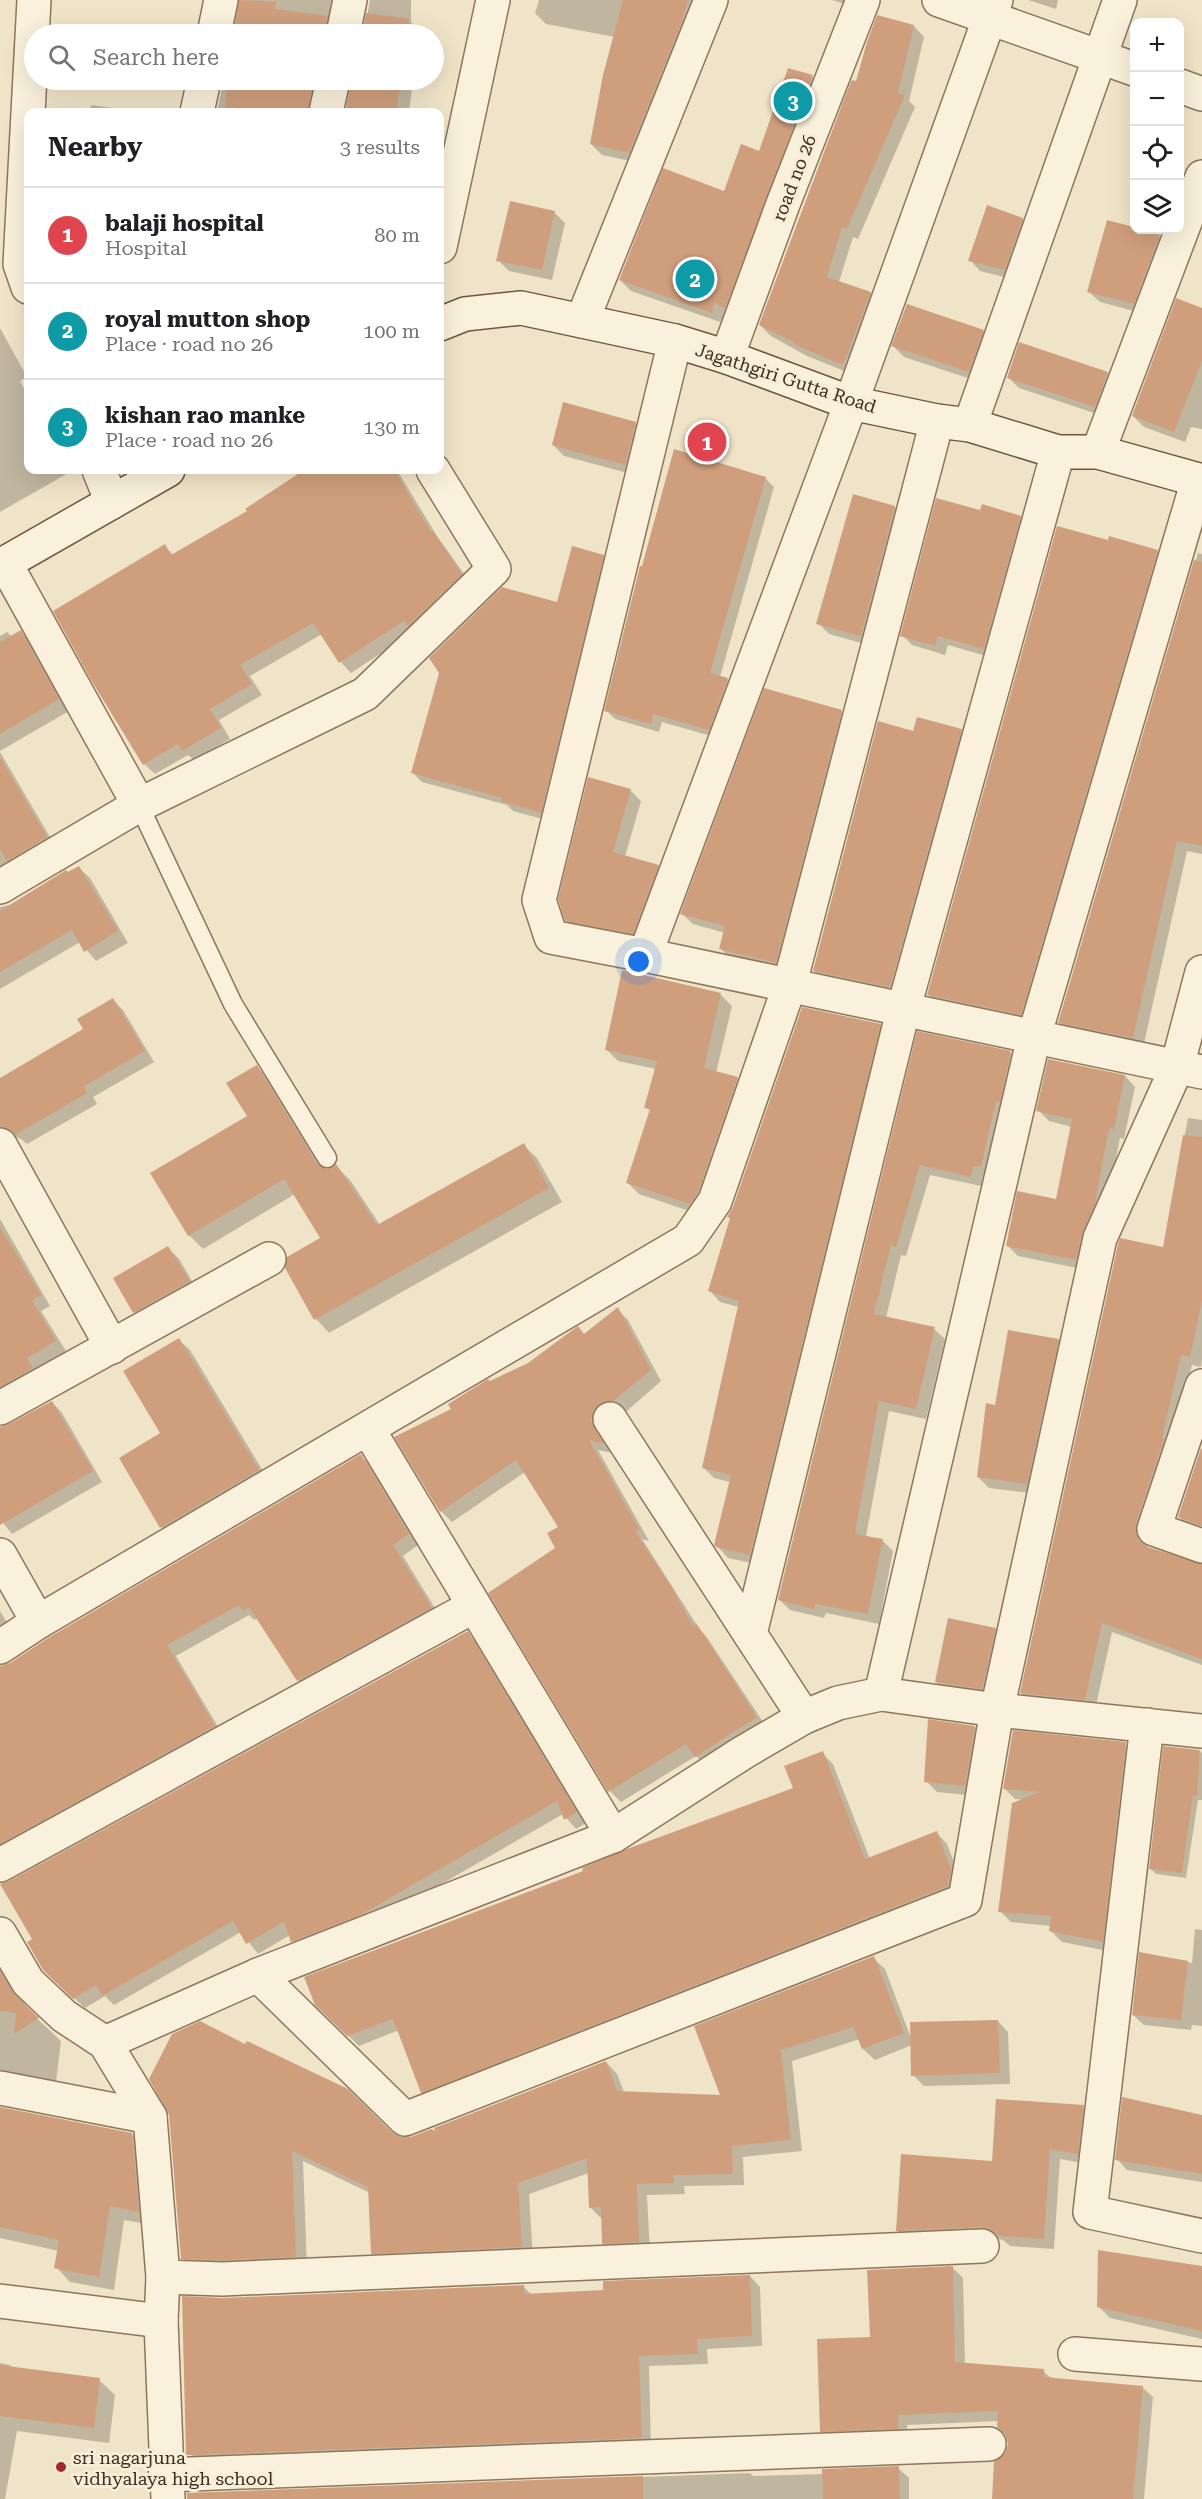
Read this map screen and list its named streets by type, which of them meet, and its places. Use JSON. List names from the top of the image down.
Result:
{
  "streets": {
    "street": ["road no 26", "Jagathgiri Gutta Road"]
  },
  "crossings": [
    ["road no 26", "Jagathgiri Gutta Road"]
  ],
  "places": ["sri nagarjuna vidhyalaya high school"],
  "page": {
    "map_buttons": ["+", "−"],
    "search": "Search here",
    "pins": ["3", "2", "1"],
    "heading": ["Nearby", "3 results"],
    "list": [
      {
        "mark": "1",
        "name": "balaji hospital",
        "note": "Hospital",
        "value": "80 m"
      },
      {
        "mark": "2",
        "name": "royal mutton shop",
        "note": "Place · road no 26",
        "value": "100 m"
      },
      {
        "mark": "3",
        "name": "kishan rao manke",
        "note": "Place · road no 26",
        "value": "130 m"
      }
    ]
  }
}
